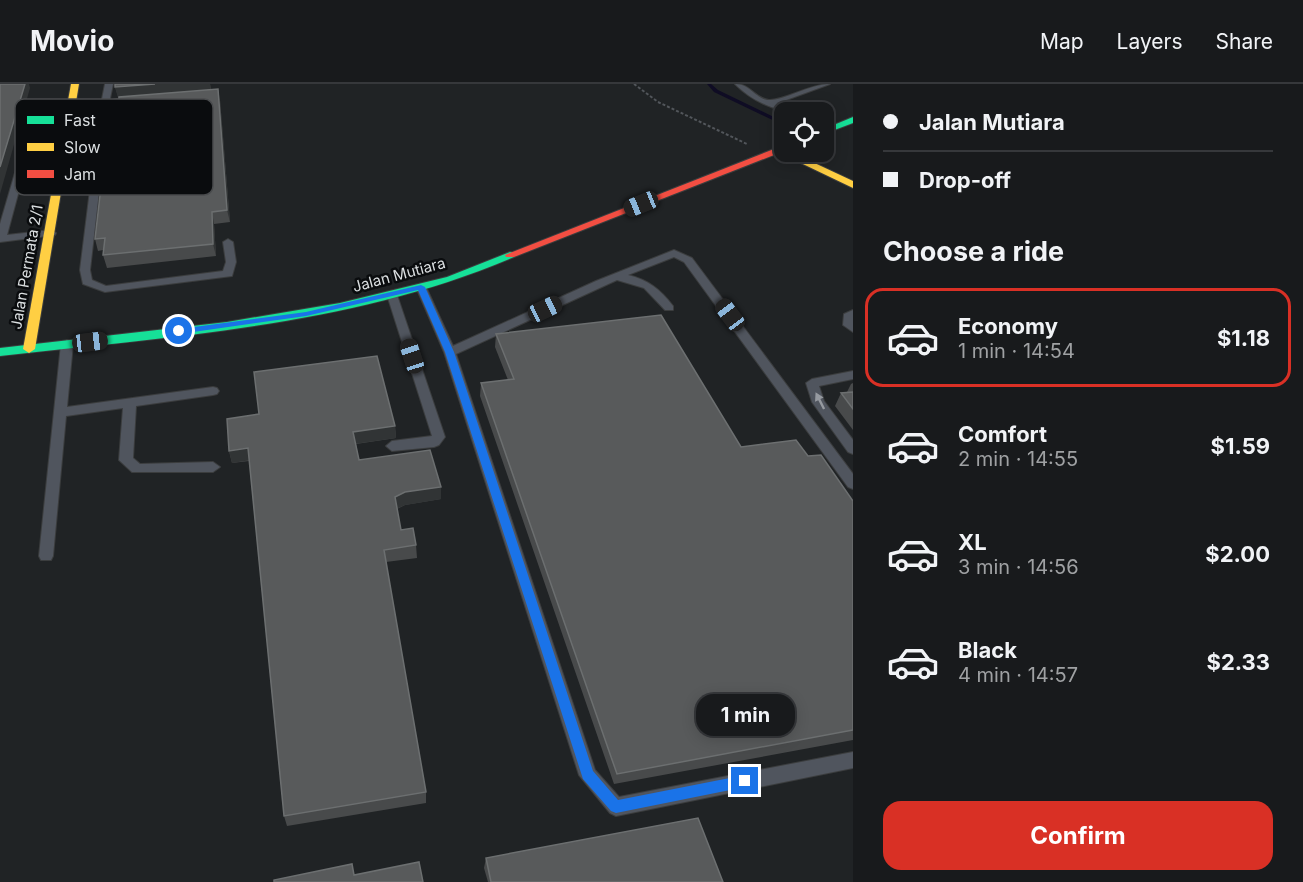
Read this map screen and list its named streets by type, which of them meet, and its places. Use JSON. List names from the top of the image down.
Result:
{
  "streets": {
    "main road": ["Jalan Permata 2/1", "Jalan Mutiara"]
  },
  "crossings": [
    ["Jalan Permata 2/1", "Jalan Mutiara"]
  ],
  "legend": ["Fast", "Slow", "Jam"],
  "page": {
    "header": "Movio",
    "nav": ["Map", "Layers", "Share"],
    "banner": ["Jalan Mutiara", "Drop-off"],
    "heading": "Choose a ride",
    "list": [
      {
        "name": "Economy",
        "note": "1 min · 14:54",
        "value": "$1.18"
      },
      {
        "name": "Comfort",
        "note": "2 min · 14:55",
        "value": "$1.59"
      },
      {
        "name": "XL",
        "note": "3 min · 14:56",
        "value": "$2.00"
      },
      {
        "name": "Black",
        "note": "4 min · 14:57",
        "value": "$2.33"
      }
    ],
    "bubble": "1 min",
    "buttons": "Confirm"
  }
}
